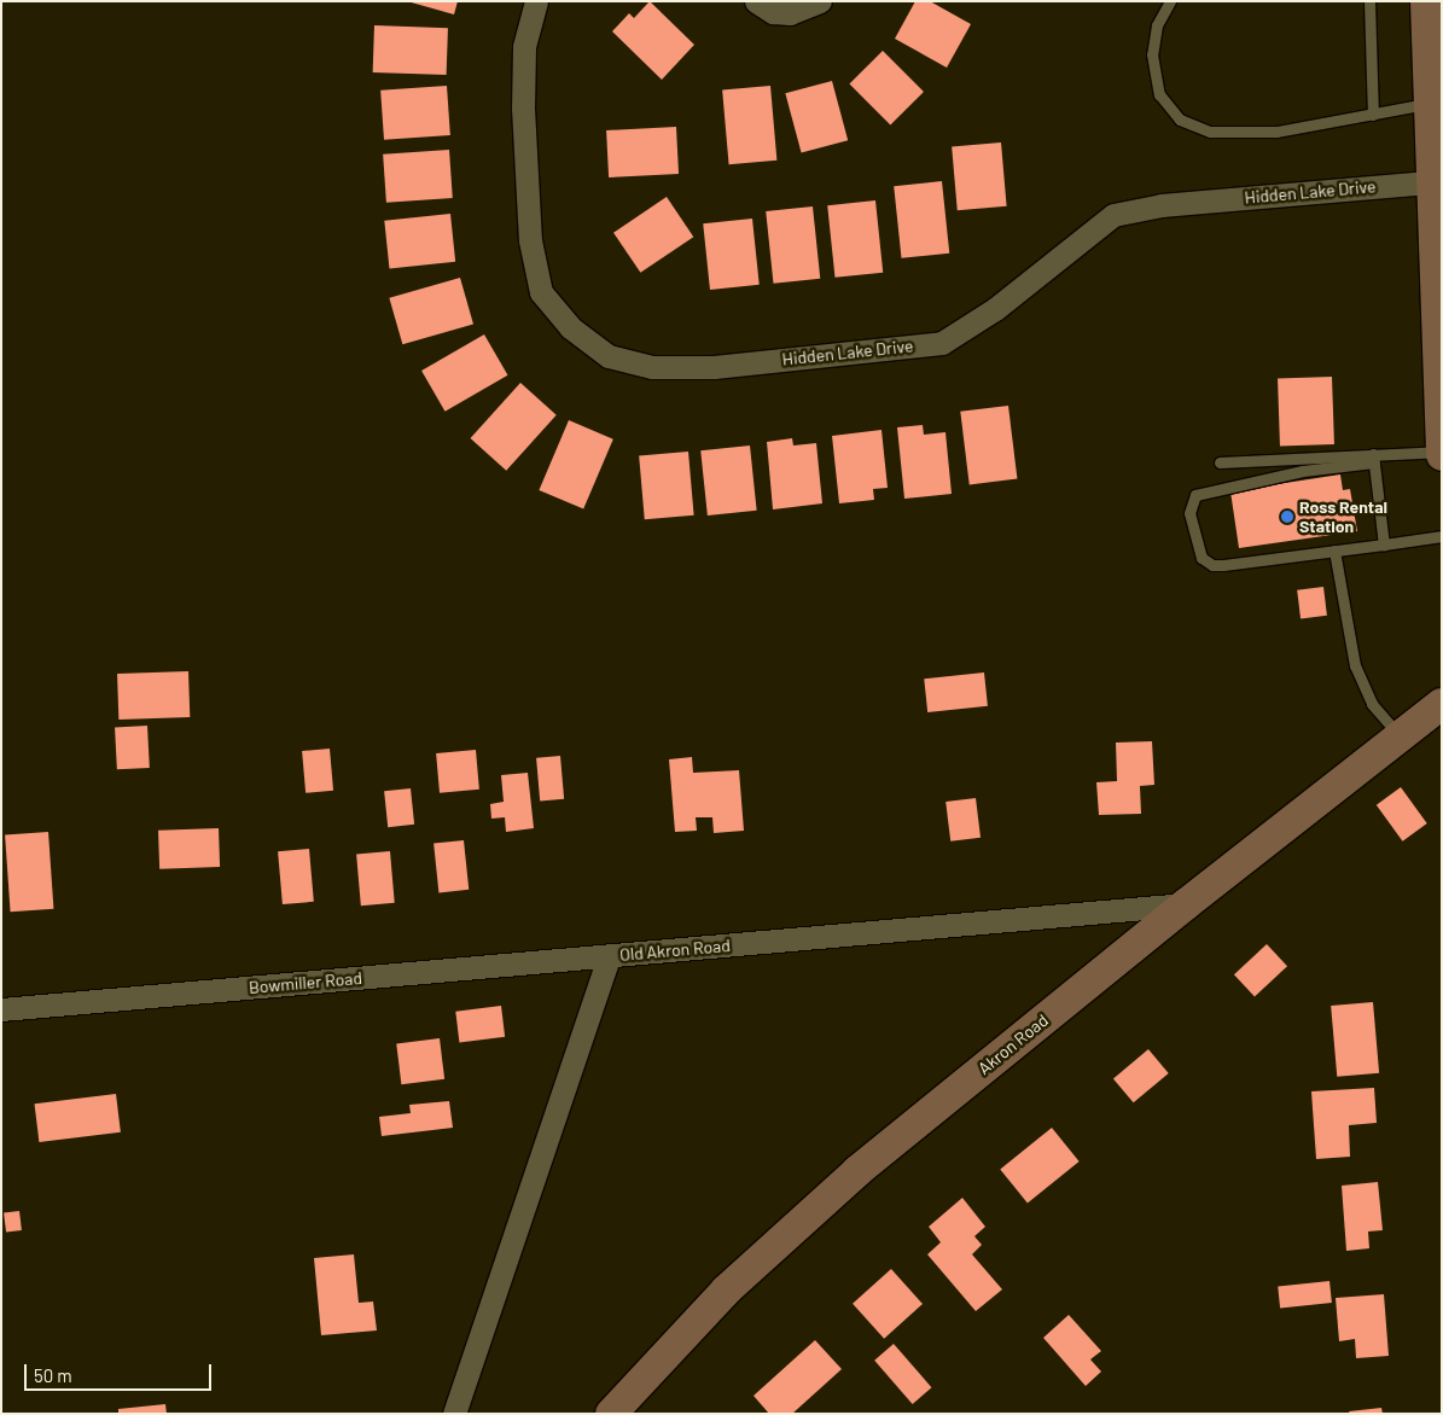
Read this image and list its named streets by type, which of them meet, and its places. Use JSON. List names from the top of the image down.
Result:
{
  "streets": {
    "main road": ["Akron Road"],
    "street": ["Hidden Lake Drive", "Old Akron Road", "Bowmiller Road"]
  },
  "crossings": [
    ["Old Akron Road", "Bowmiller Road"],
    ["Old Akron Road", "Akron Road"]
  ],
  "places": ["Ross Rental Station"],
  "scale_bar": "50 m"
}
